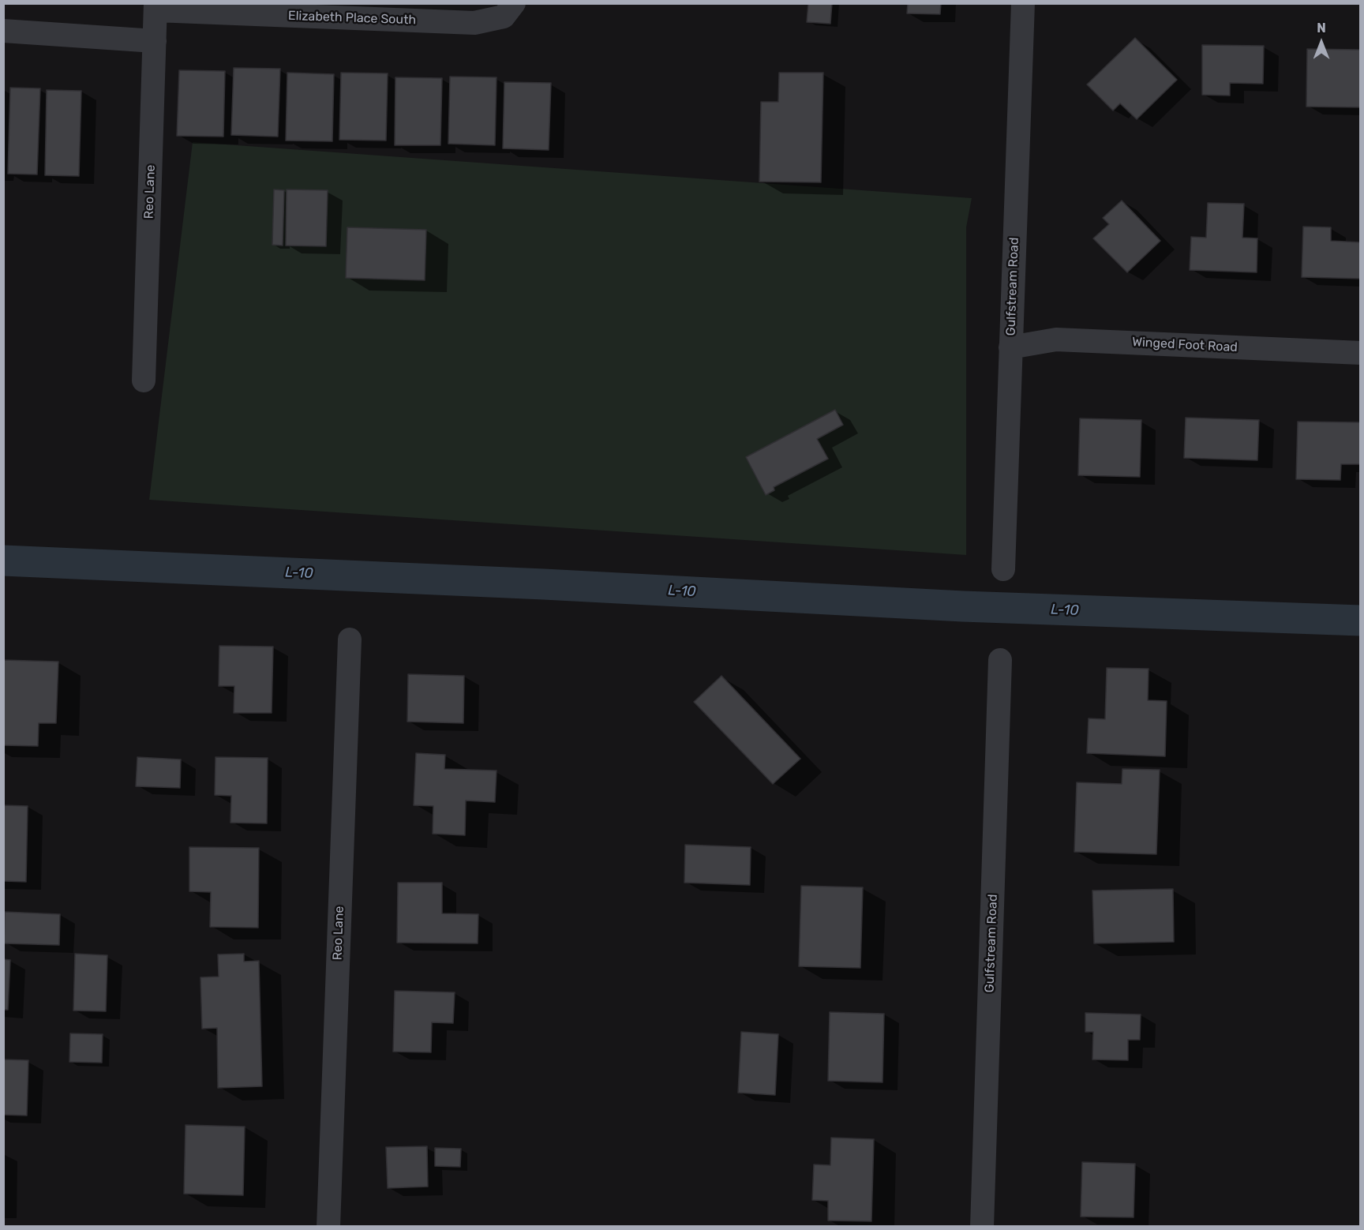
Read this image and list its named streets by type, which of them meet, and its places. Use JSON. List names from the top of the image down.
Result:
{
  "streets": {
    "street": [
      "Elizabeth Place South",
      "Reo Lane",
      "Gulfstream Road",
      "Winged Foot Road"
    ]
  },
  "crossings": [
    ["Elizabeth Place South", "Reo Lane"],
    ["Gulfstream Road", "Winged Foot Road"]
  ],
  "water": ["L-10"],
  "north": "top"
}
